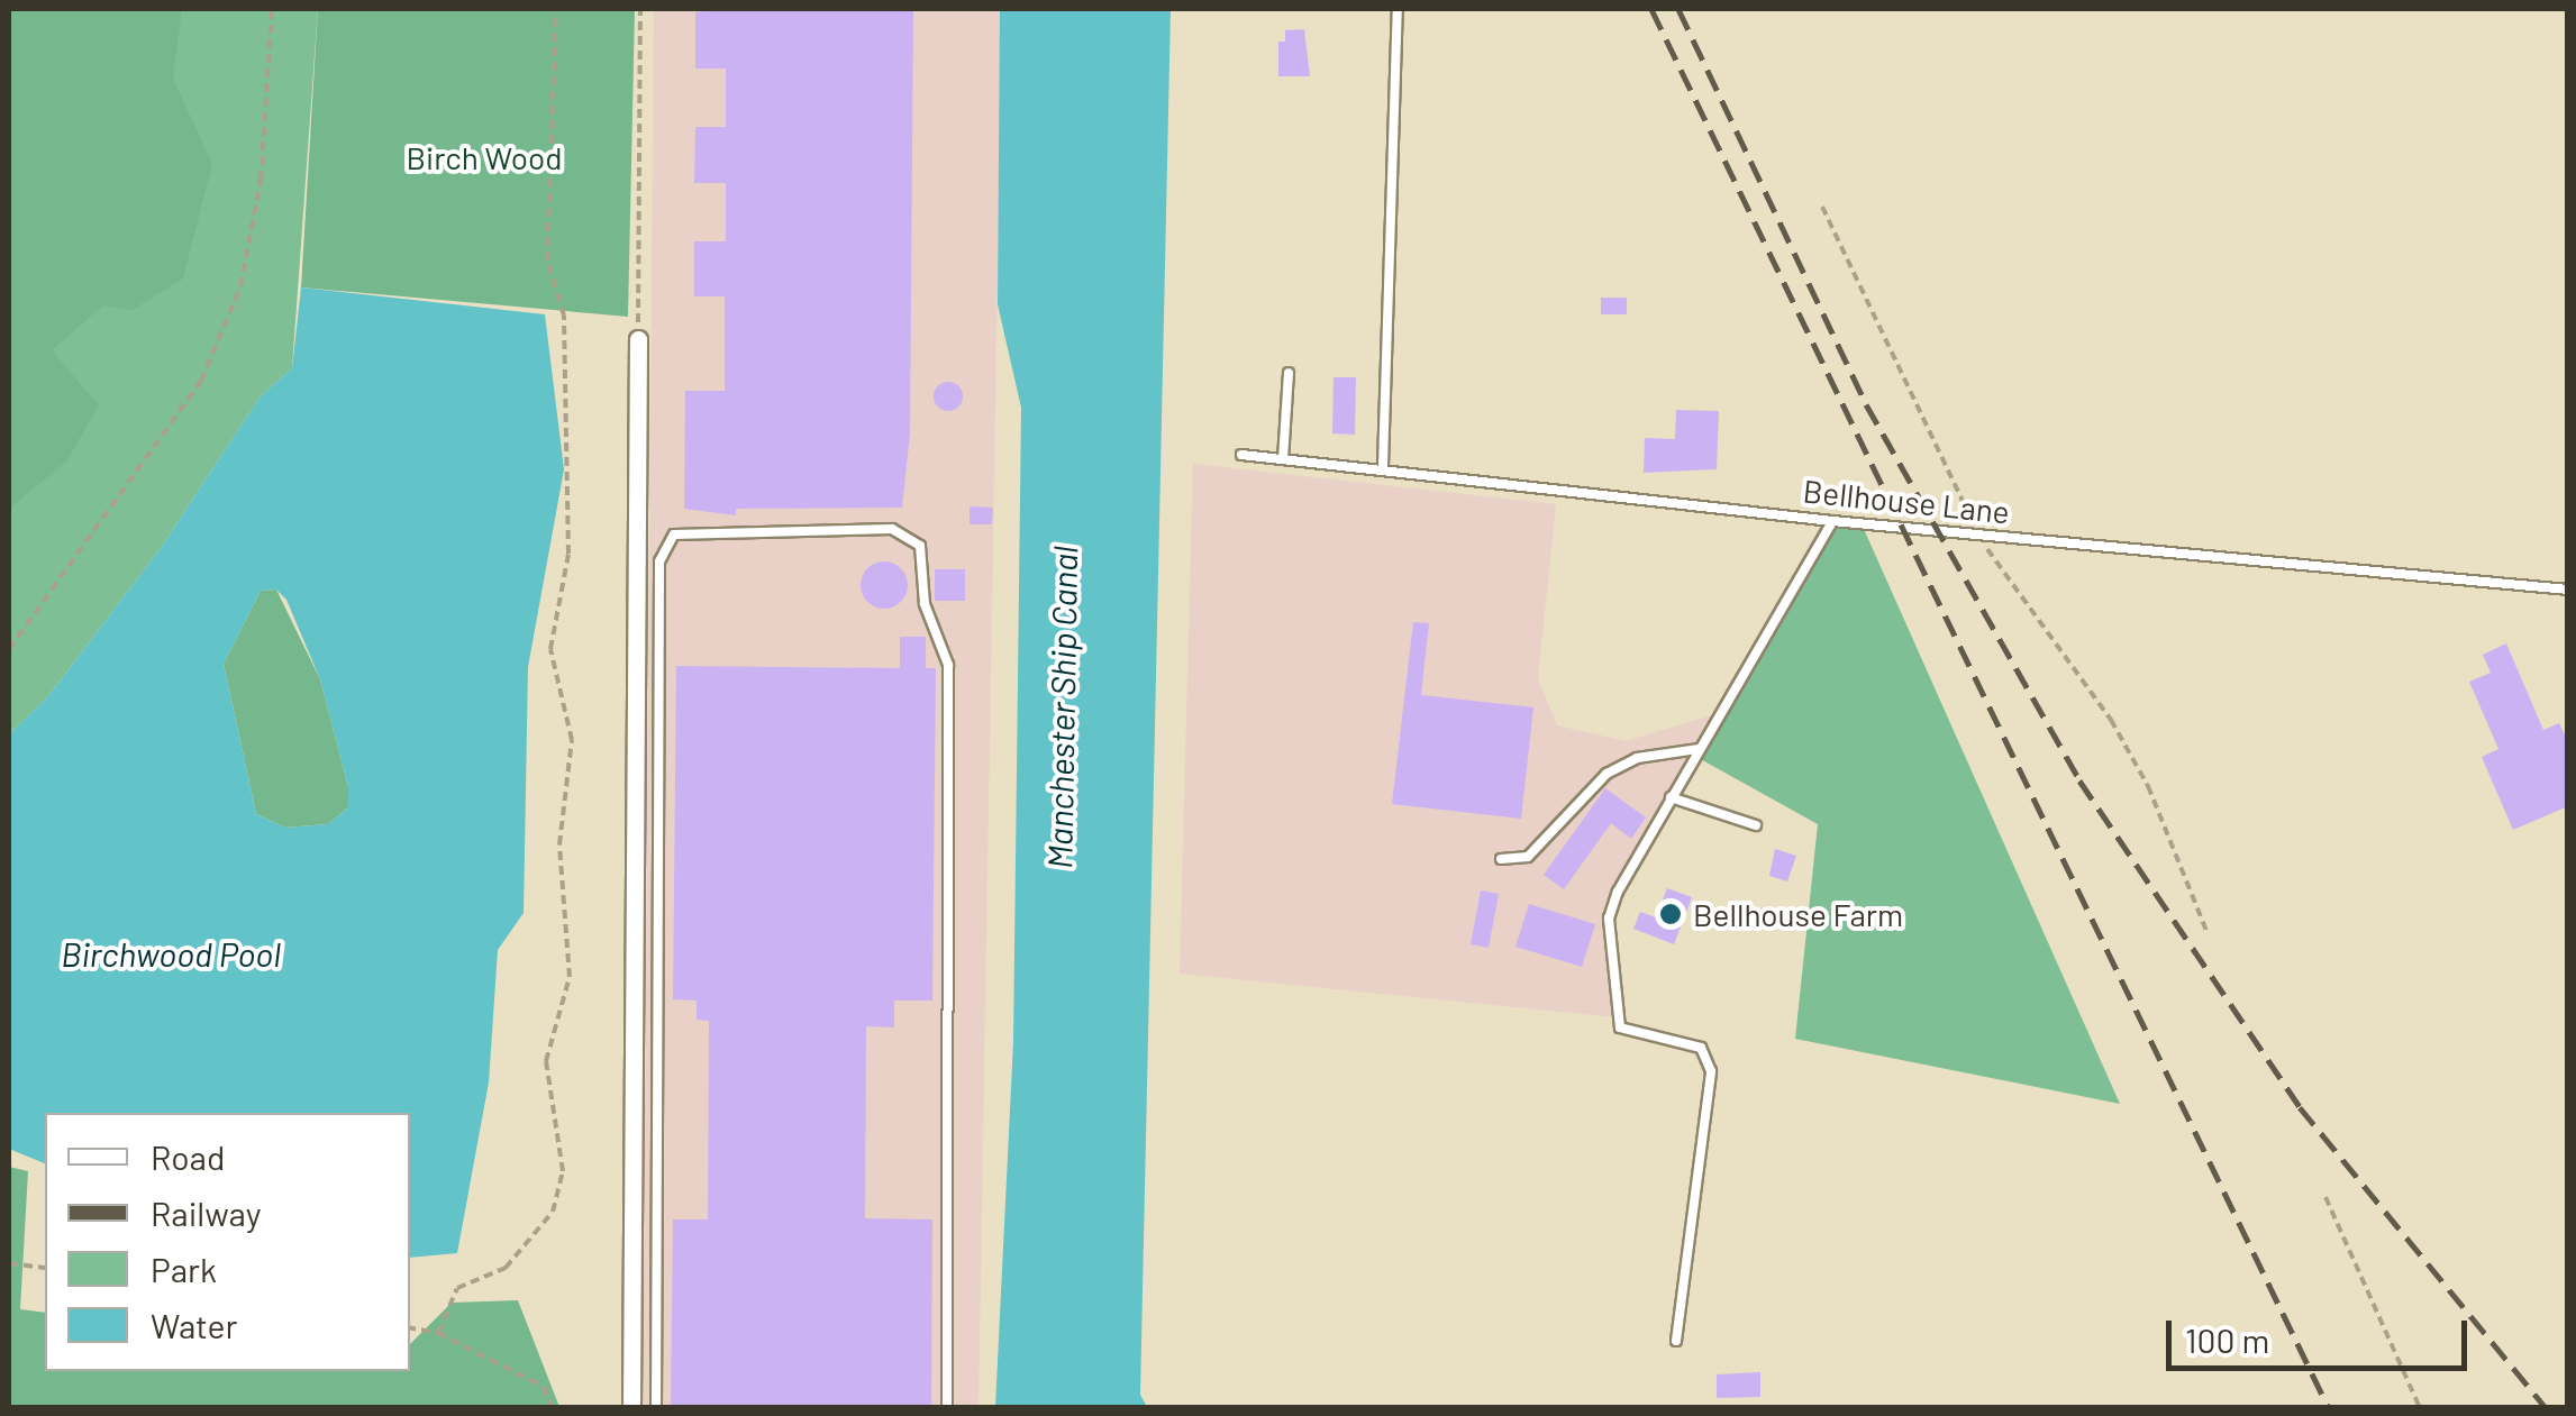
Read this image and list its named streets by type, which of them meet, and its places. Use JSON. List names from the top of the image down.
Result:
{
  "streets": {
    "lane": ["Bellhouse Lane"]
  },
  "water": ["Manchester Ship Canal", "Birchwood Pool"],
  "parks": ["Birch Wood"],
  "places": ["Bellhouse Farm"],
  "legend": [
    "Road",
    "Railway",
    "Park",
    "Water"
  ],
  "scale_bar": "100 m"
}
